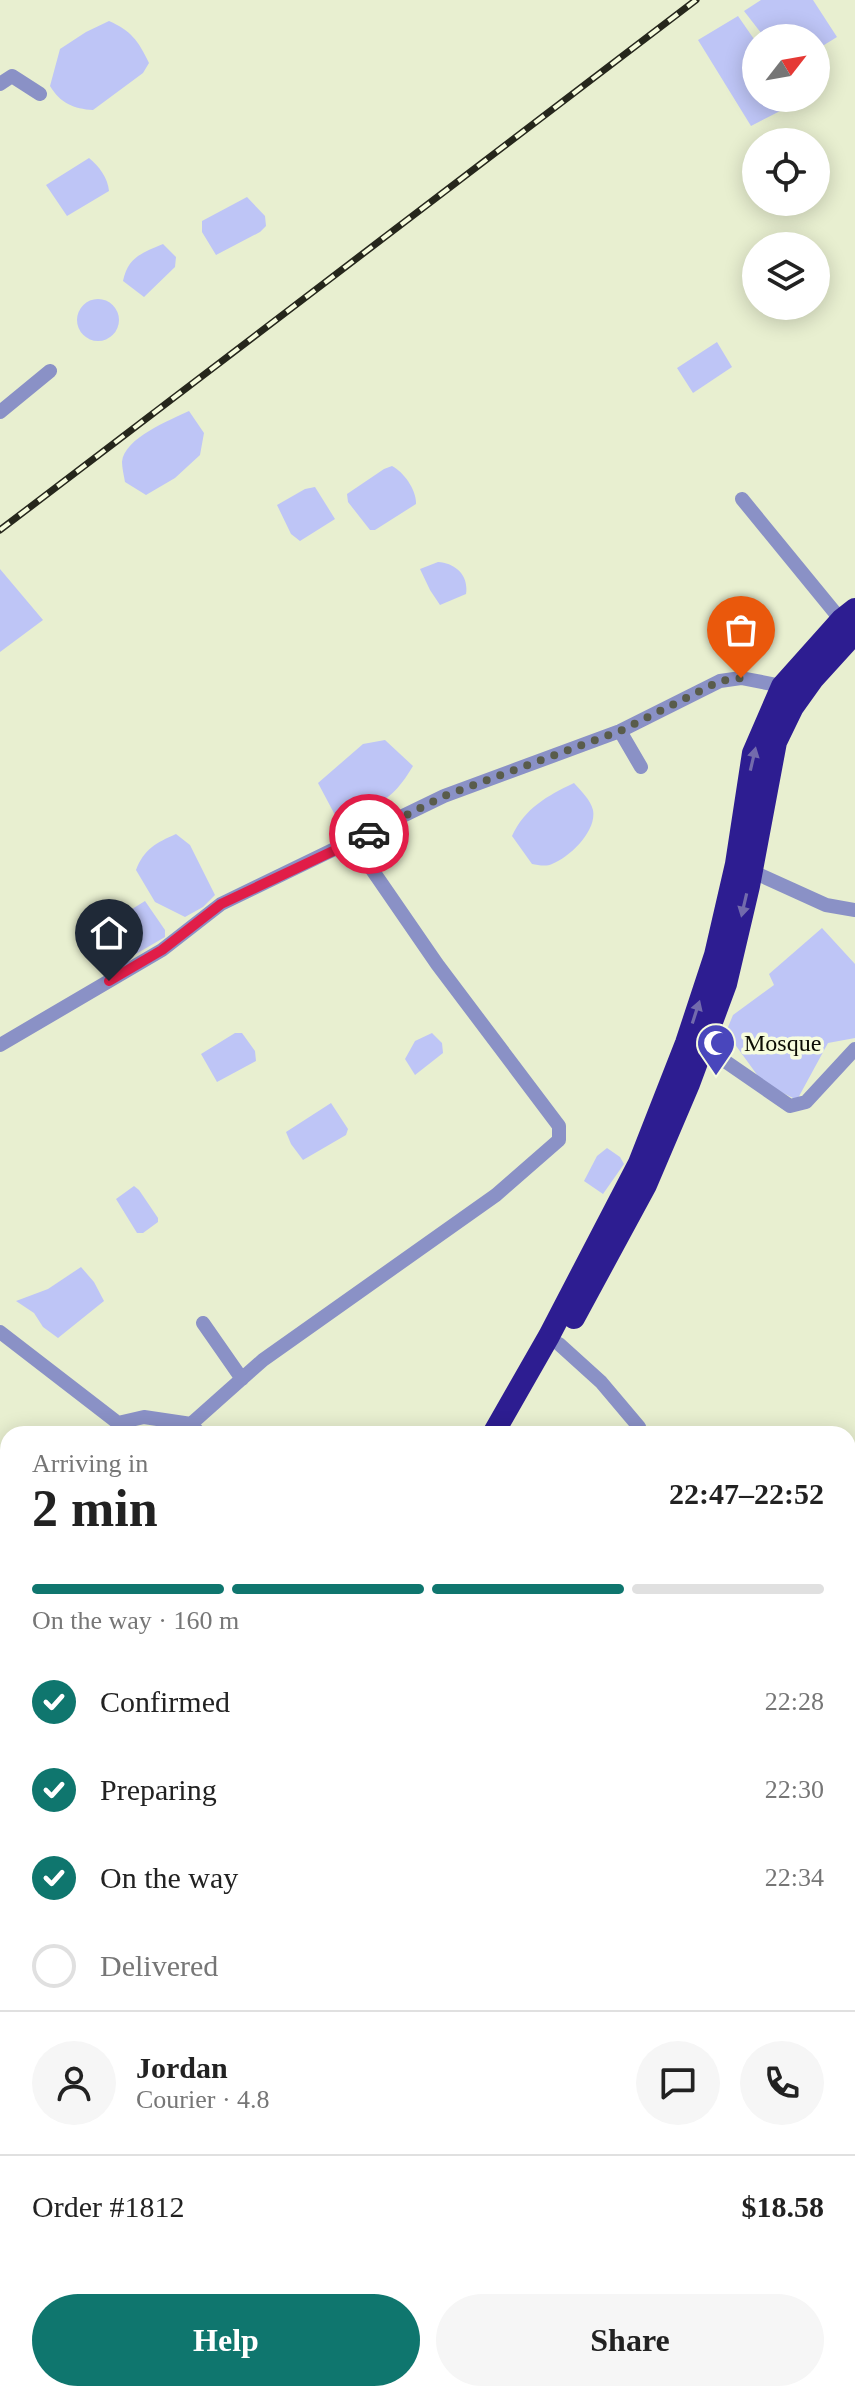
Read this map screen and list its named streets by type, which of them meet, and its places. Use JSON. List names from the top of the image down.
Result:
{
  "places": {
    "mosque": ["Mosque"]
  },
  "north": "top right",
  "page": {
    "heading": ["2 min", "Arriving in", "22:47–22:52"],
    "panel": [
      "Jordan",
      "Courier · 4.8",
      "Order #1812",
      "$18.58"
    ],
    "bar": "On the way · 160 m",
    "list": [
      ["Confirmed", "22:28"],
      ["Preparing", "22:30"],
      ["On the way", "22:34"],
      "Delivered"
    ],
    "buttons": ["Help", "Share"]
  }
}
